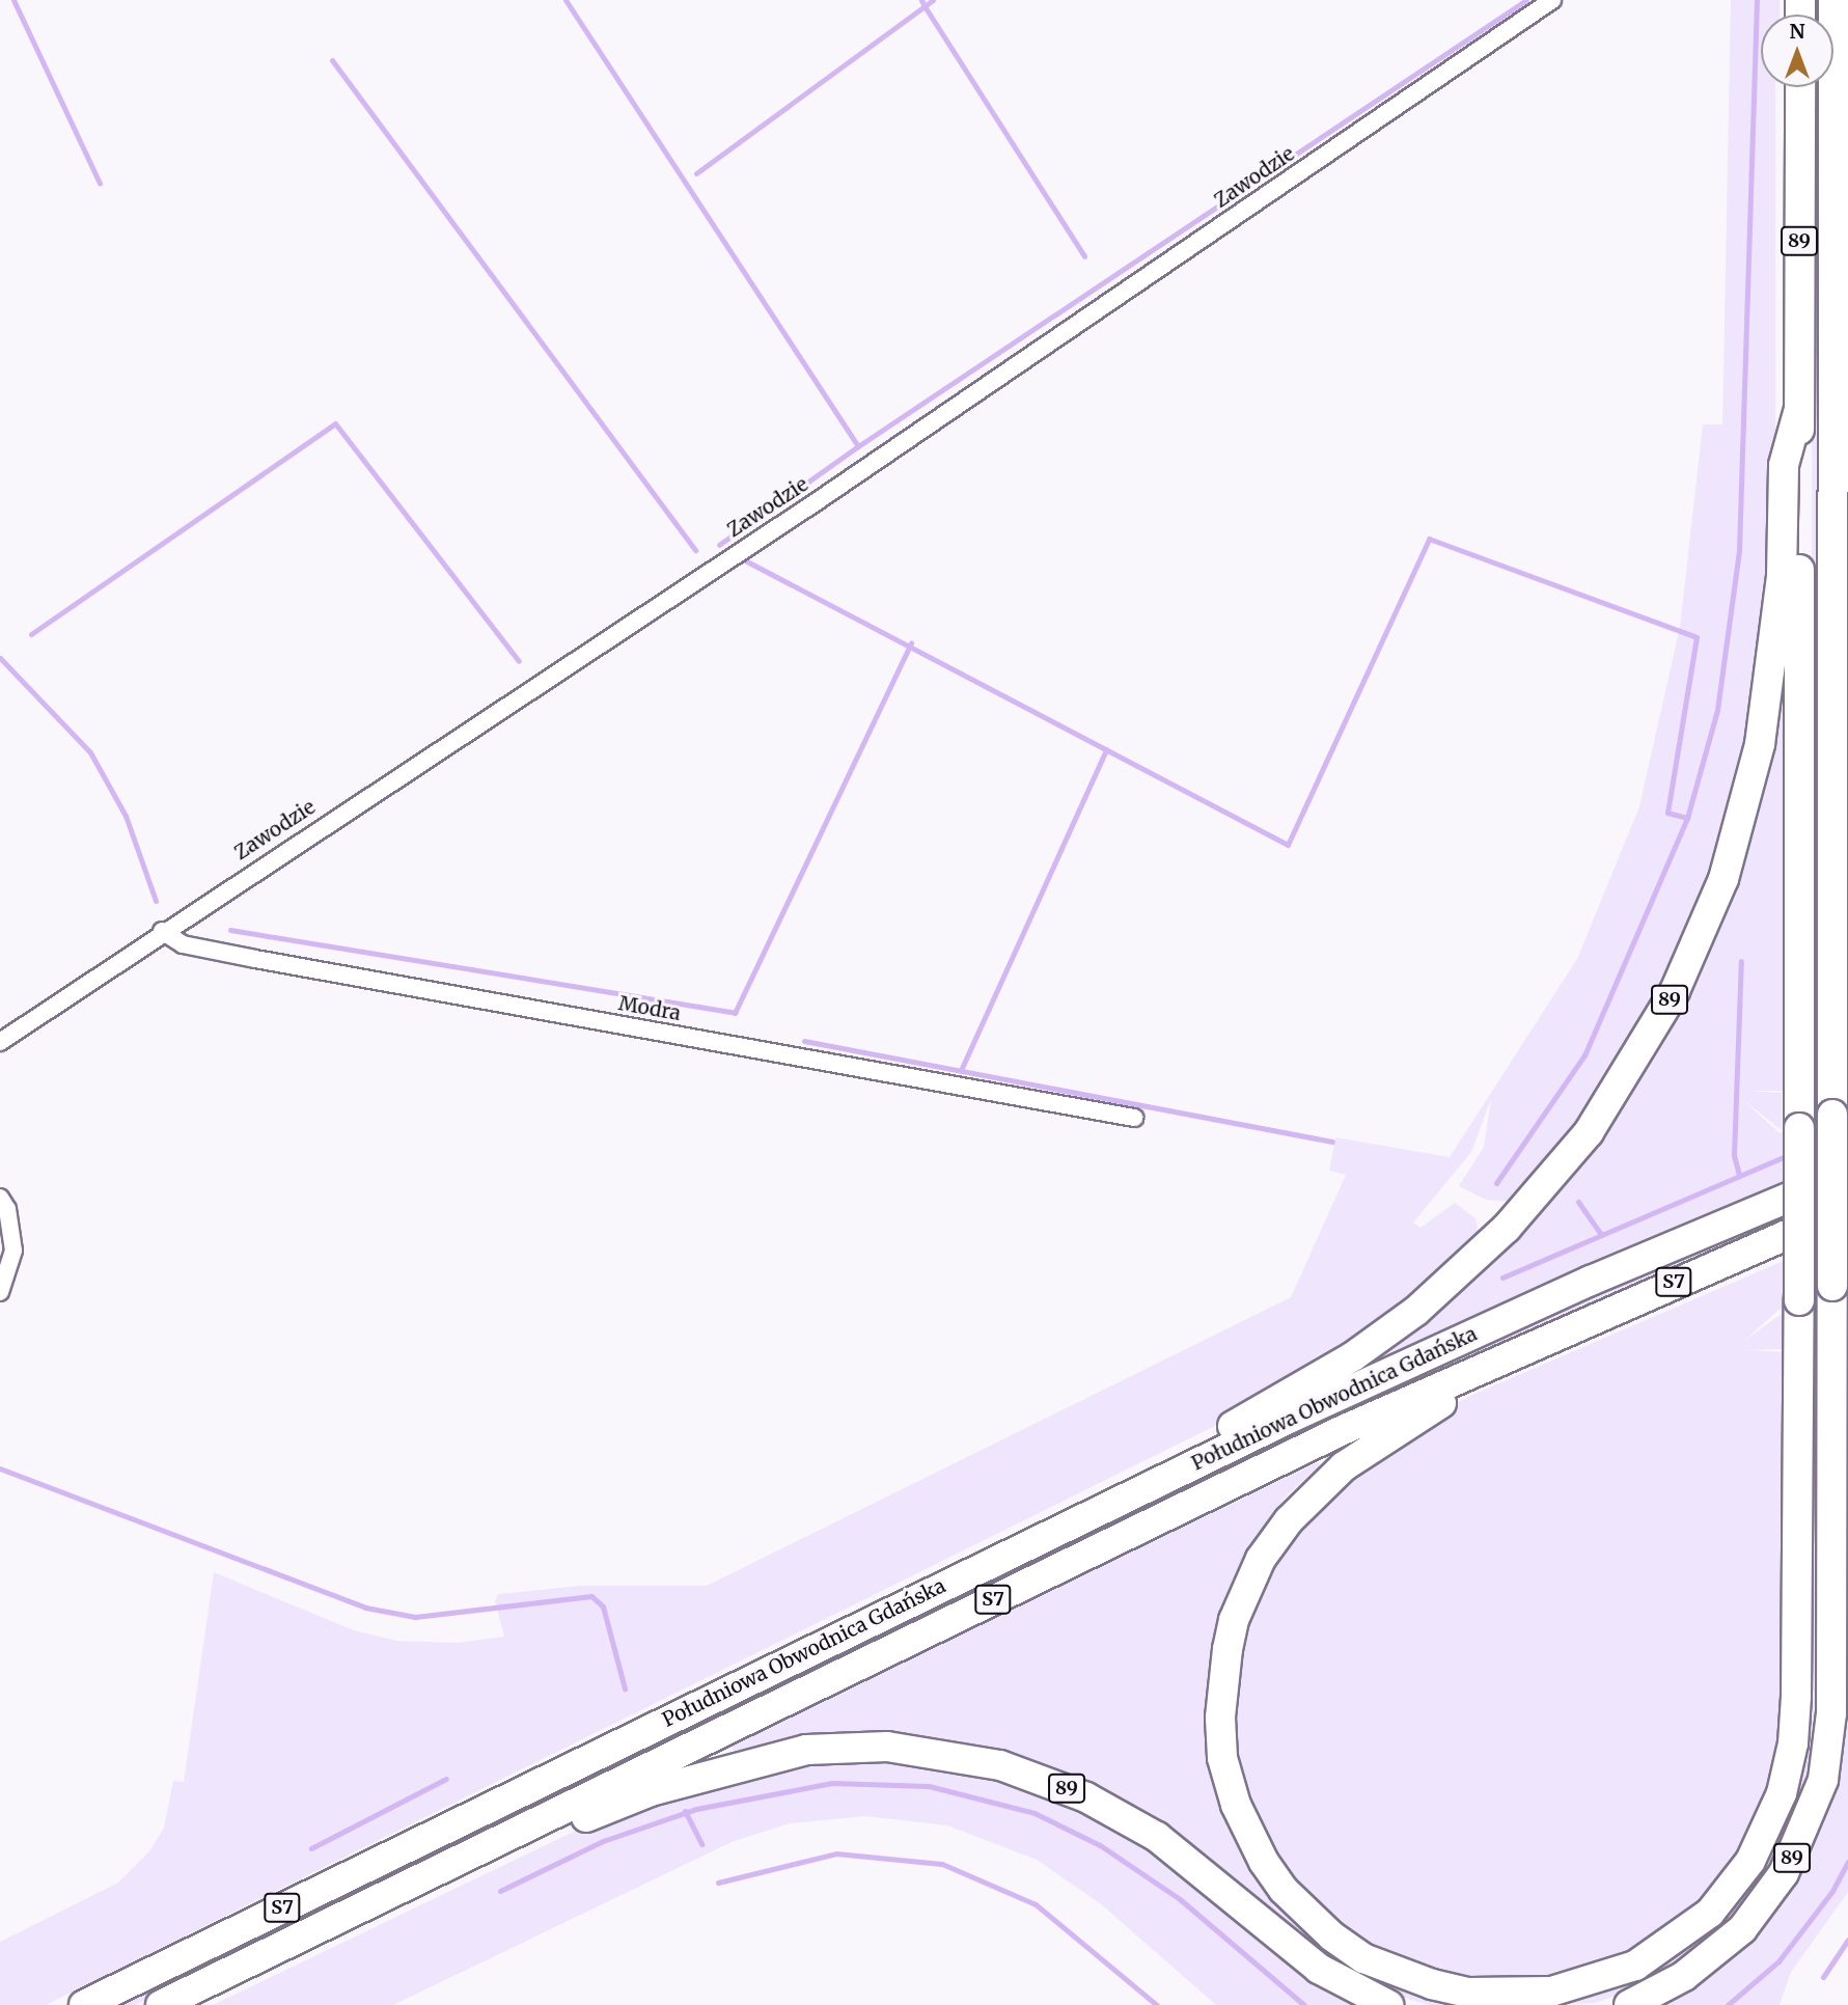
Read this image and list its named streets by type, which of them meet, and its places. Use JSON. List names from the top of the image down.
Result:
{
  "streets": {
    "highway": ["89", "S7", "Południowa Obwodnica Gdańska"],
    "street": ["Zawodzie", "Modra"]
  },
  "crossings": [
    ["Zawodzie", "Modra"],
    ["89", "Południowa Obwodnica Gdańska"]
  ],
  "north": "top"
}
